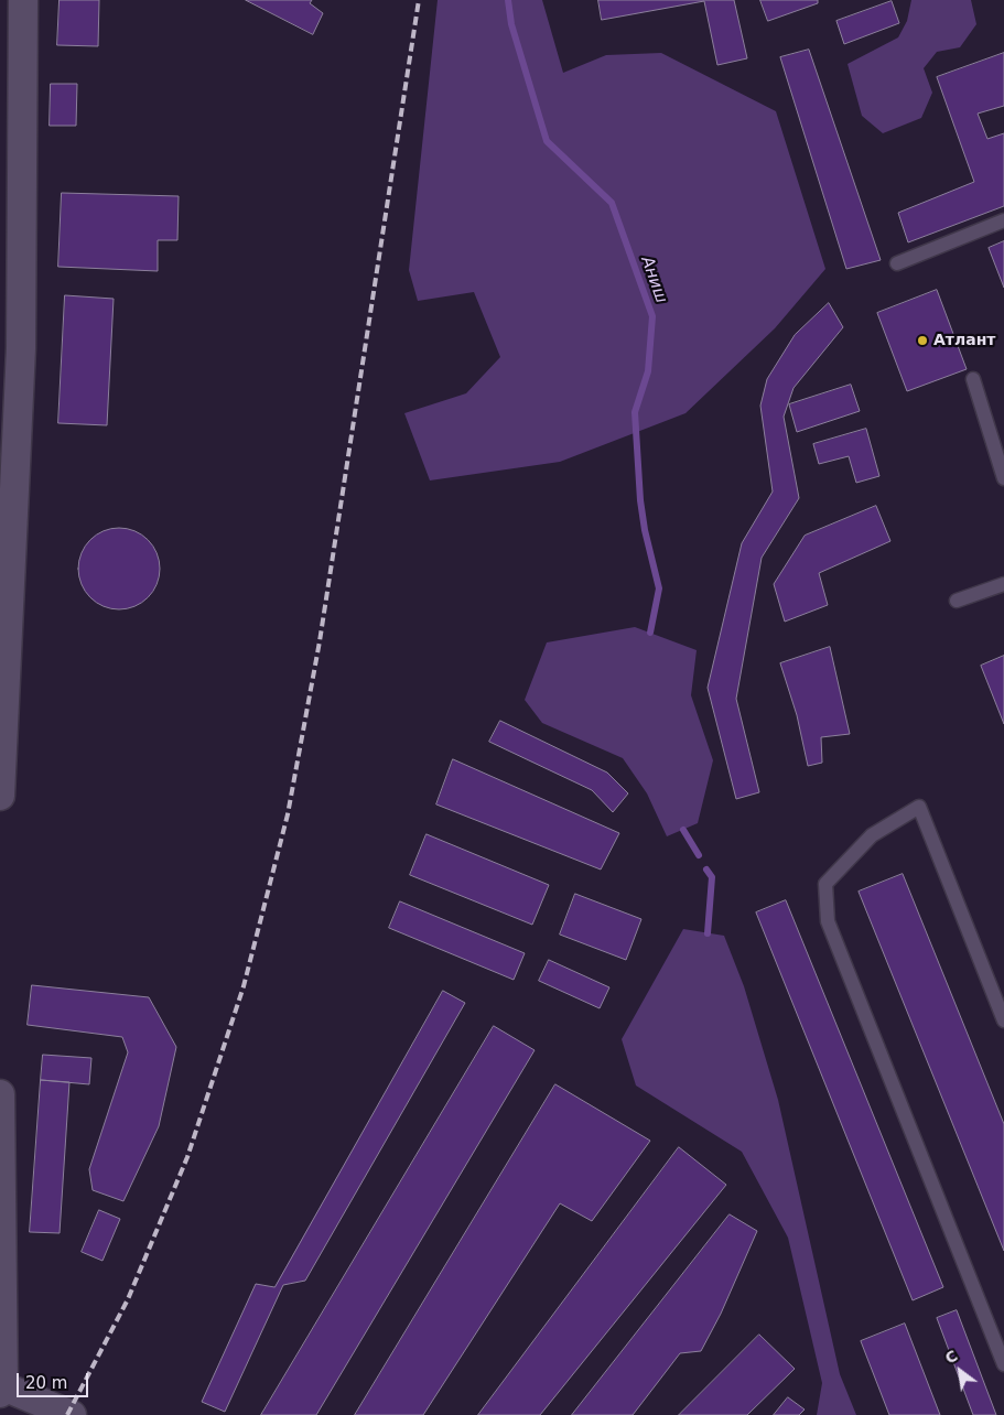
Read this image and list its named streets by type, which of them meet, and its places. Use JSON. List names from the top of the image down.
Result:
{
  "water": ["Аниш"],
  "places": ["Атлант"],
  "scale_bar": "20 m",
  "north": "top left"
}
